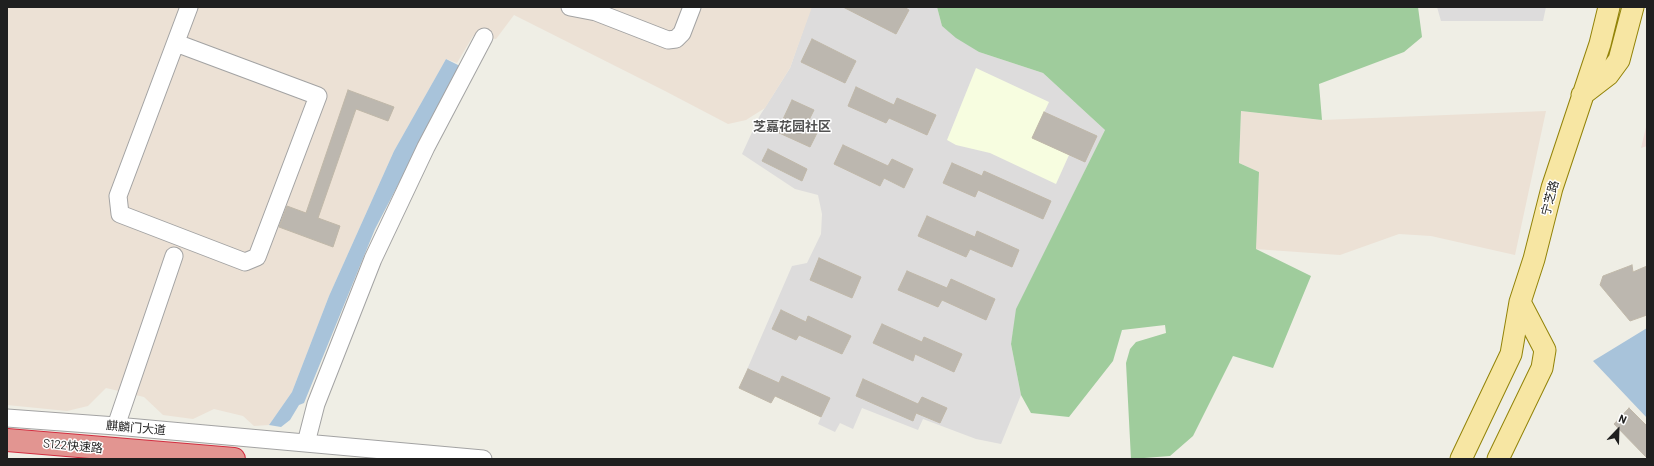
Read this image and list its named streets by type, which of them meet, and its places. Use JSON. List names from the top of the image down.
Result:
{
  "streets": {
    "highway": ["S122快速路"],
    "main road": ["宁芝路"],
    "street": ["麒麟门大道"]
  },
  "districts": ["芝嘉花园社区"],
  "north": "top right"
}
